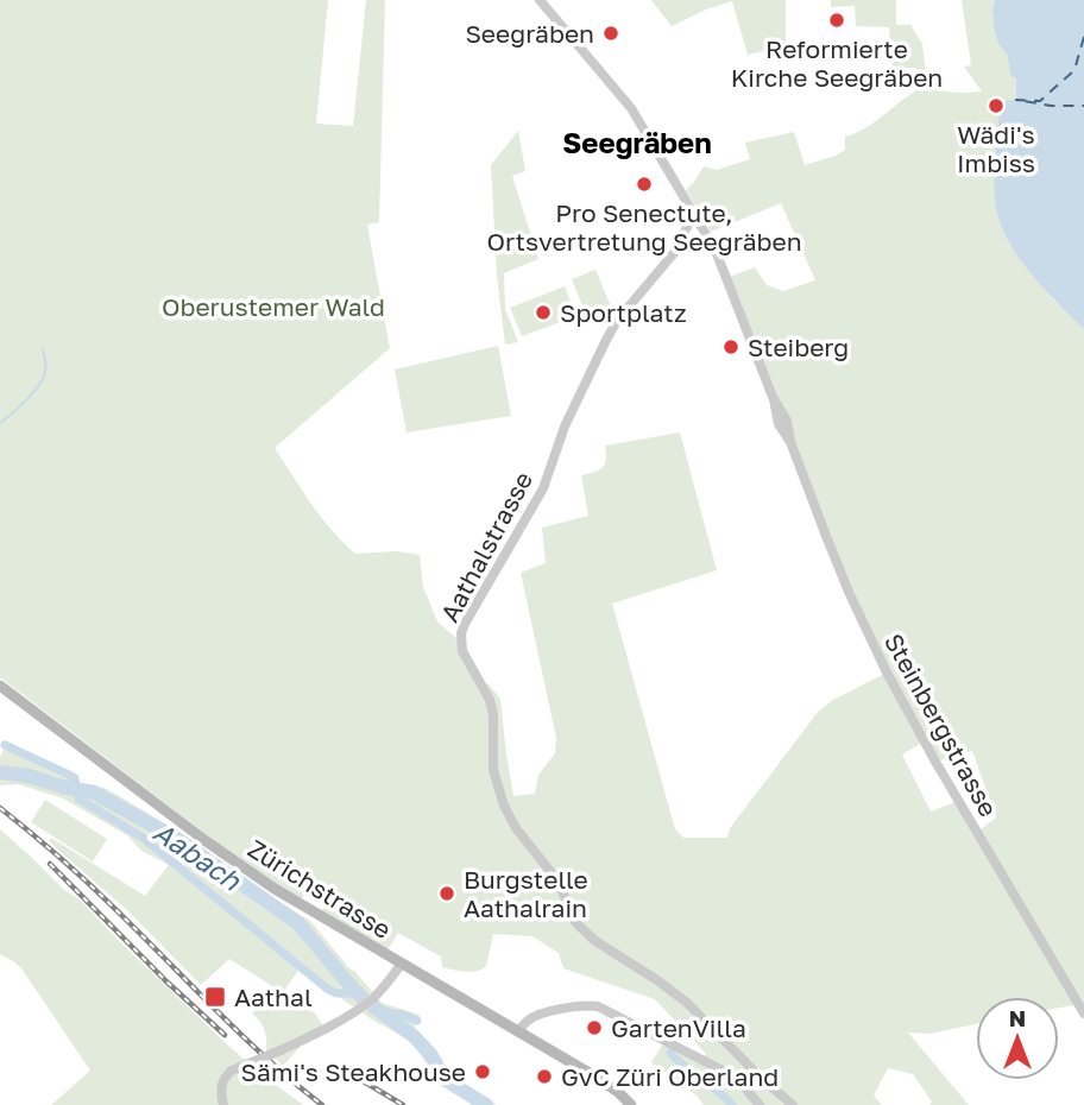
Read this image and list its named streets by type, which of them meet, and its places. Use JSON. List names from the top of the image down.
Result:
{
  "streets": {
    "main road": ["Zürichstrasse"],
    "street": ["Aathalstrasse", "Steinbergstrasse"]
  },
  "crossings": [
    ["Aathalstrasse", "Steinbergstrasse"]
  ],
  "districts": ["Seegräben"],
  "water": ["Aabach"],
  "parks": ["Oberustemer Wald"],
  "places": {
    "other": [
      "Reformierte Kirche Seegräben",
      "Seegräben",
      "Wädi's Imbiss",
      "Pro Senectute, Ortsvertretung Seegräben",
      "Sportplatz",
      "Steiberg",
      "Burgstelle Aathalrain",
      "GartenVilla",
      "Sämi's Steakhouse",
      "GvC Züri Oberland"
    ],
    "transit": ["Aathal"]
  },
  "north": "top"
}
